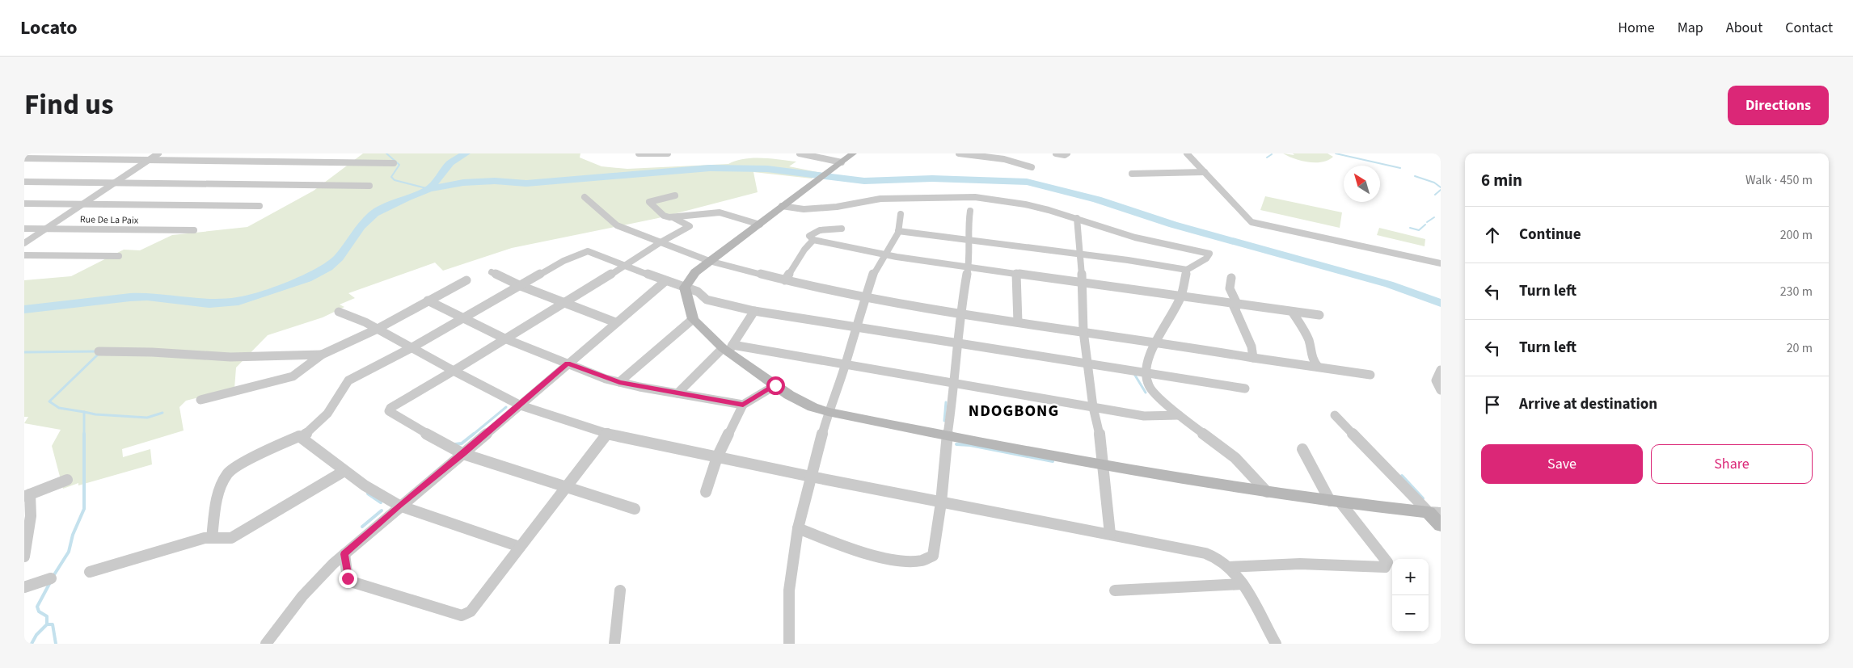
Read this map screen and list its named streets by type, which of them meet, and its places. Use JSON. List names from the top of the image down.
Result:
{
  "streets": {
    "street": ["Rue De La Paix"]
  },
  "districts": ["NDOGBONG"],
  "north": "top left",
  "page": {
    "header": "Locato",
    "nav": [
      "Home",
      "Map",
      "About",
      "Contact"
    ],
    "title": "Find us",
    "buttons": [
      "Directions",
      ["Save", "Share"]
    ],
    "heading": ["6 min", "Walk · 450 m"],
    "list": [
      ["Continue", "200 m"],
      ["Turn left", "230 m"],
      ["Turn left", "20 m"],
      "Arrive at destination"
    ],
    "map_buttons": ["+", "−"]
  }
}
